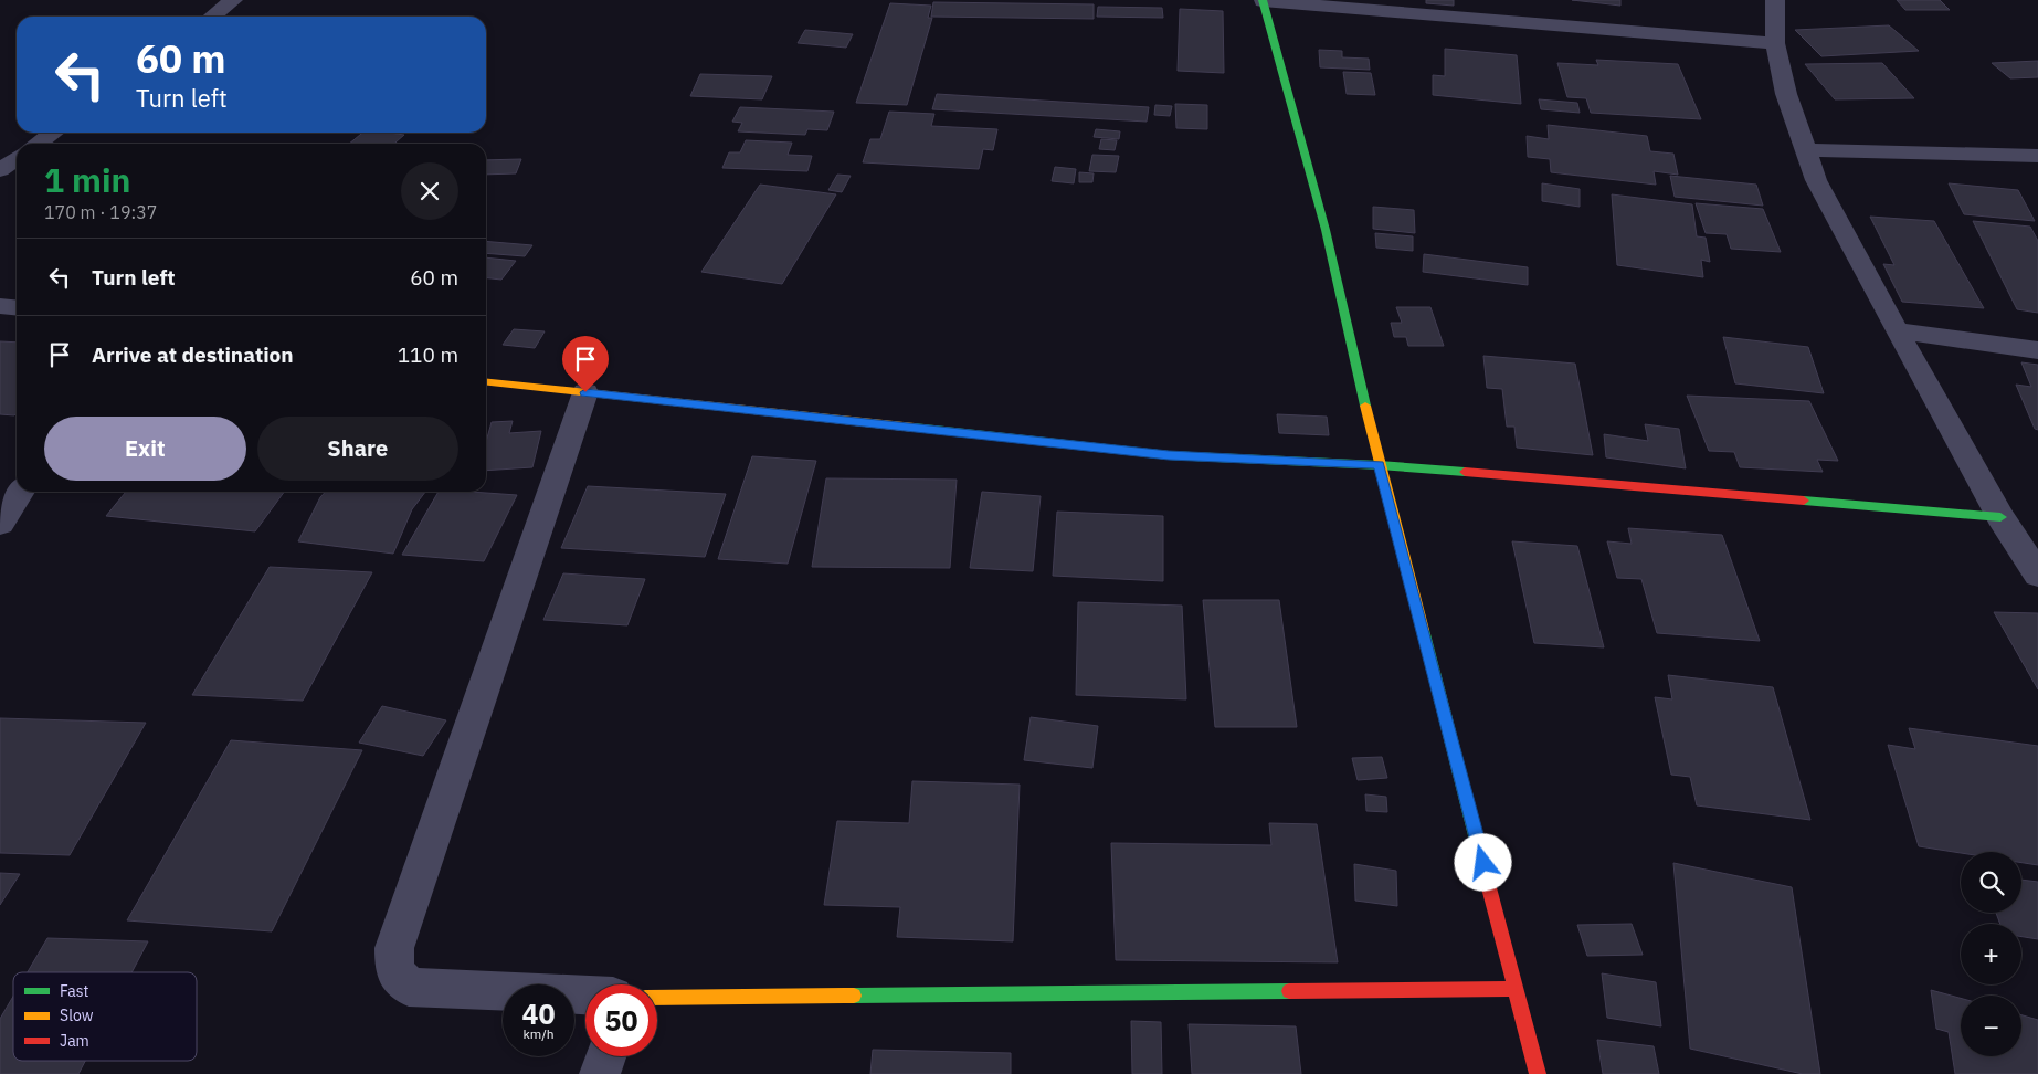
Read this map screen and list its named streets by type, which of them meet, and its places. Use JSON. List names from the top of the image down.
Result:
{
  "legend": ["Fast", "Slow", "Jam"],
  "page": {
    "turn": ["60 m", "Turn left"],
    "heading": ["1 min", "170 m · 19:37"],
    "list": [
      {
        "name": "Turn left",
        "value": "60 m"
      },
      {
        "name": "Arrive at destination",
        "value": "110 m"
      }
    ],
    "buttons": ["Exit", "Share"],
    "map_buttons": ["+", "−"],
    "speed": "40 km/h",
    "limit": "50"
  }
}
